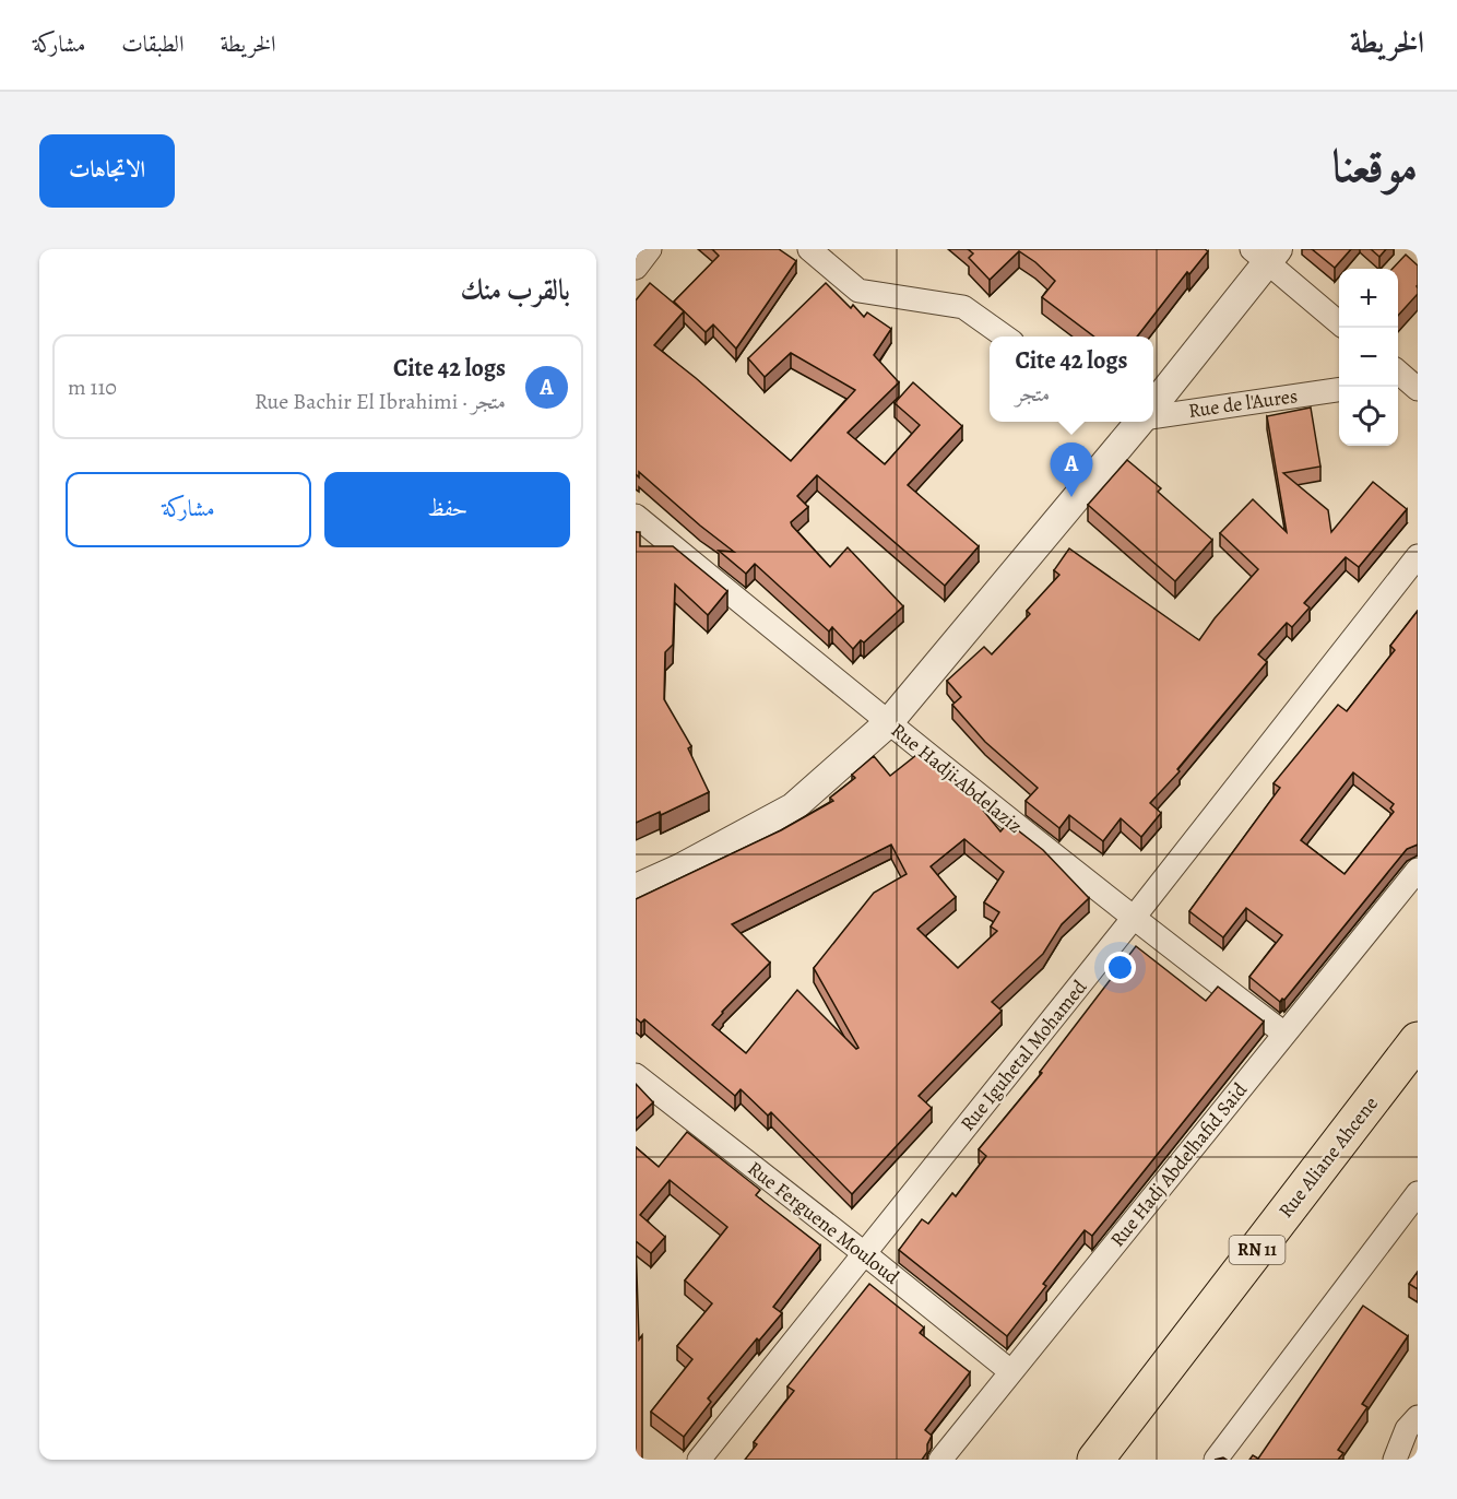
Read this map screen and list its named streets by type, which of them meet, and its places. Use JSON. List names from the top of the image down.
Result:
{
  "streets": {
    "main road": ["Rue Aliane Ahcene", "RN 11"],
    "street": [
      "Rue de l'Aures",
      "Rue Hadji Abdelaziz",
      "Rue Iguhetal Mohamed",
      "Rue Hadj Abdelhafid Said",
      "Rue Ferguene Mouloud"
    ]
  },
  "crossings": [
    ["Rue Hadji Abdelaziz", "Rue Iguhetal Mohamed"],
    ["Rue Hadji Abdelaziz", "Rue Hadj Abdelhafid Said"],
    ["Rue Iguhetal Mohamed", "Rue Ferguene Mouloud"],
    ["Rue Hadj Abdelhafid Said", "Rue Ferguene Mouloud"]
  ],
  "page": {
    "header": "الخريطة",
    "nav": ["الخريطة", "الطبقات", "مشاركة"],
    "title": "موقعنا",
    "buttons": [
      "الاتجاهات",
      ["حفظ", "مشاركة"]
    ],
    "heading": "بالقرب منك",
    "map_buttons": ["+", "−"],
    "list": [
      {
        "mark": "A",
        "name": "Cite 42 logs",
        "note": "متجر · Rue Bachir El Ibrahimi",
        "value": "110 m"
      }
    ],
    "popup": ["Cite 42 logs", "متجر"],
    "pins": "A"
  }
}
